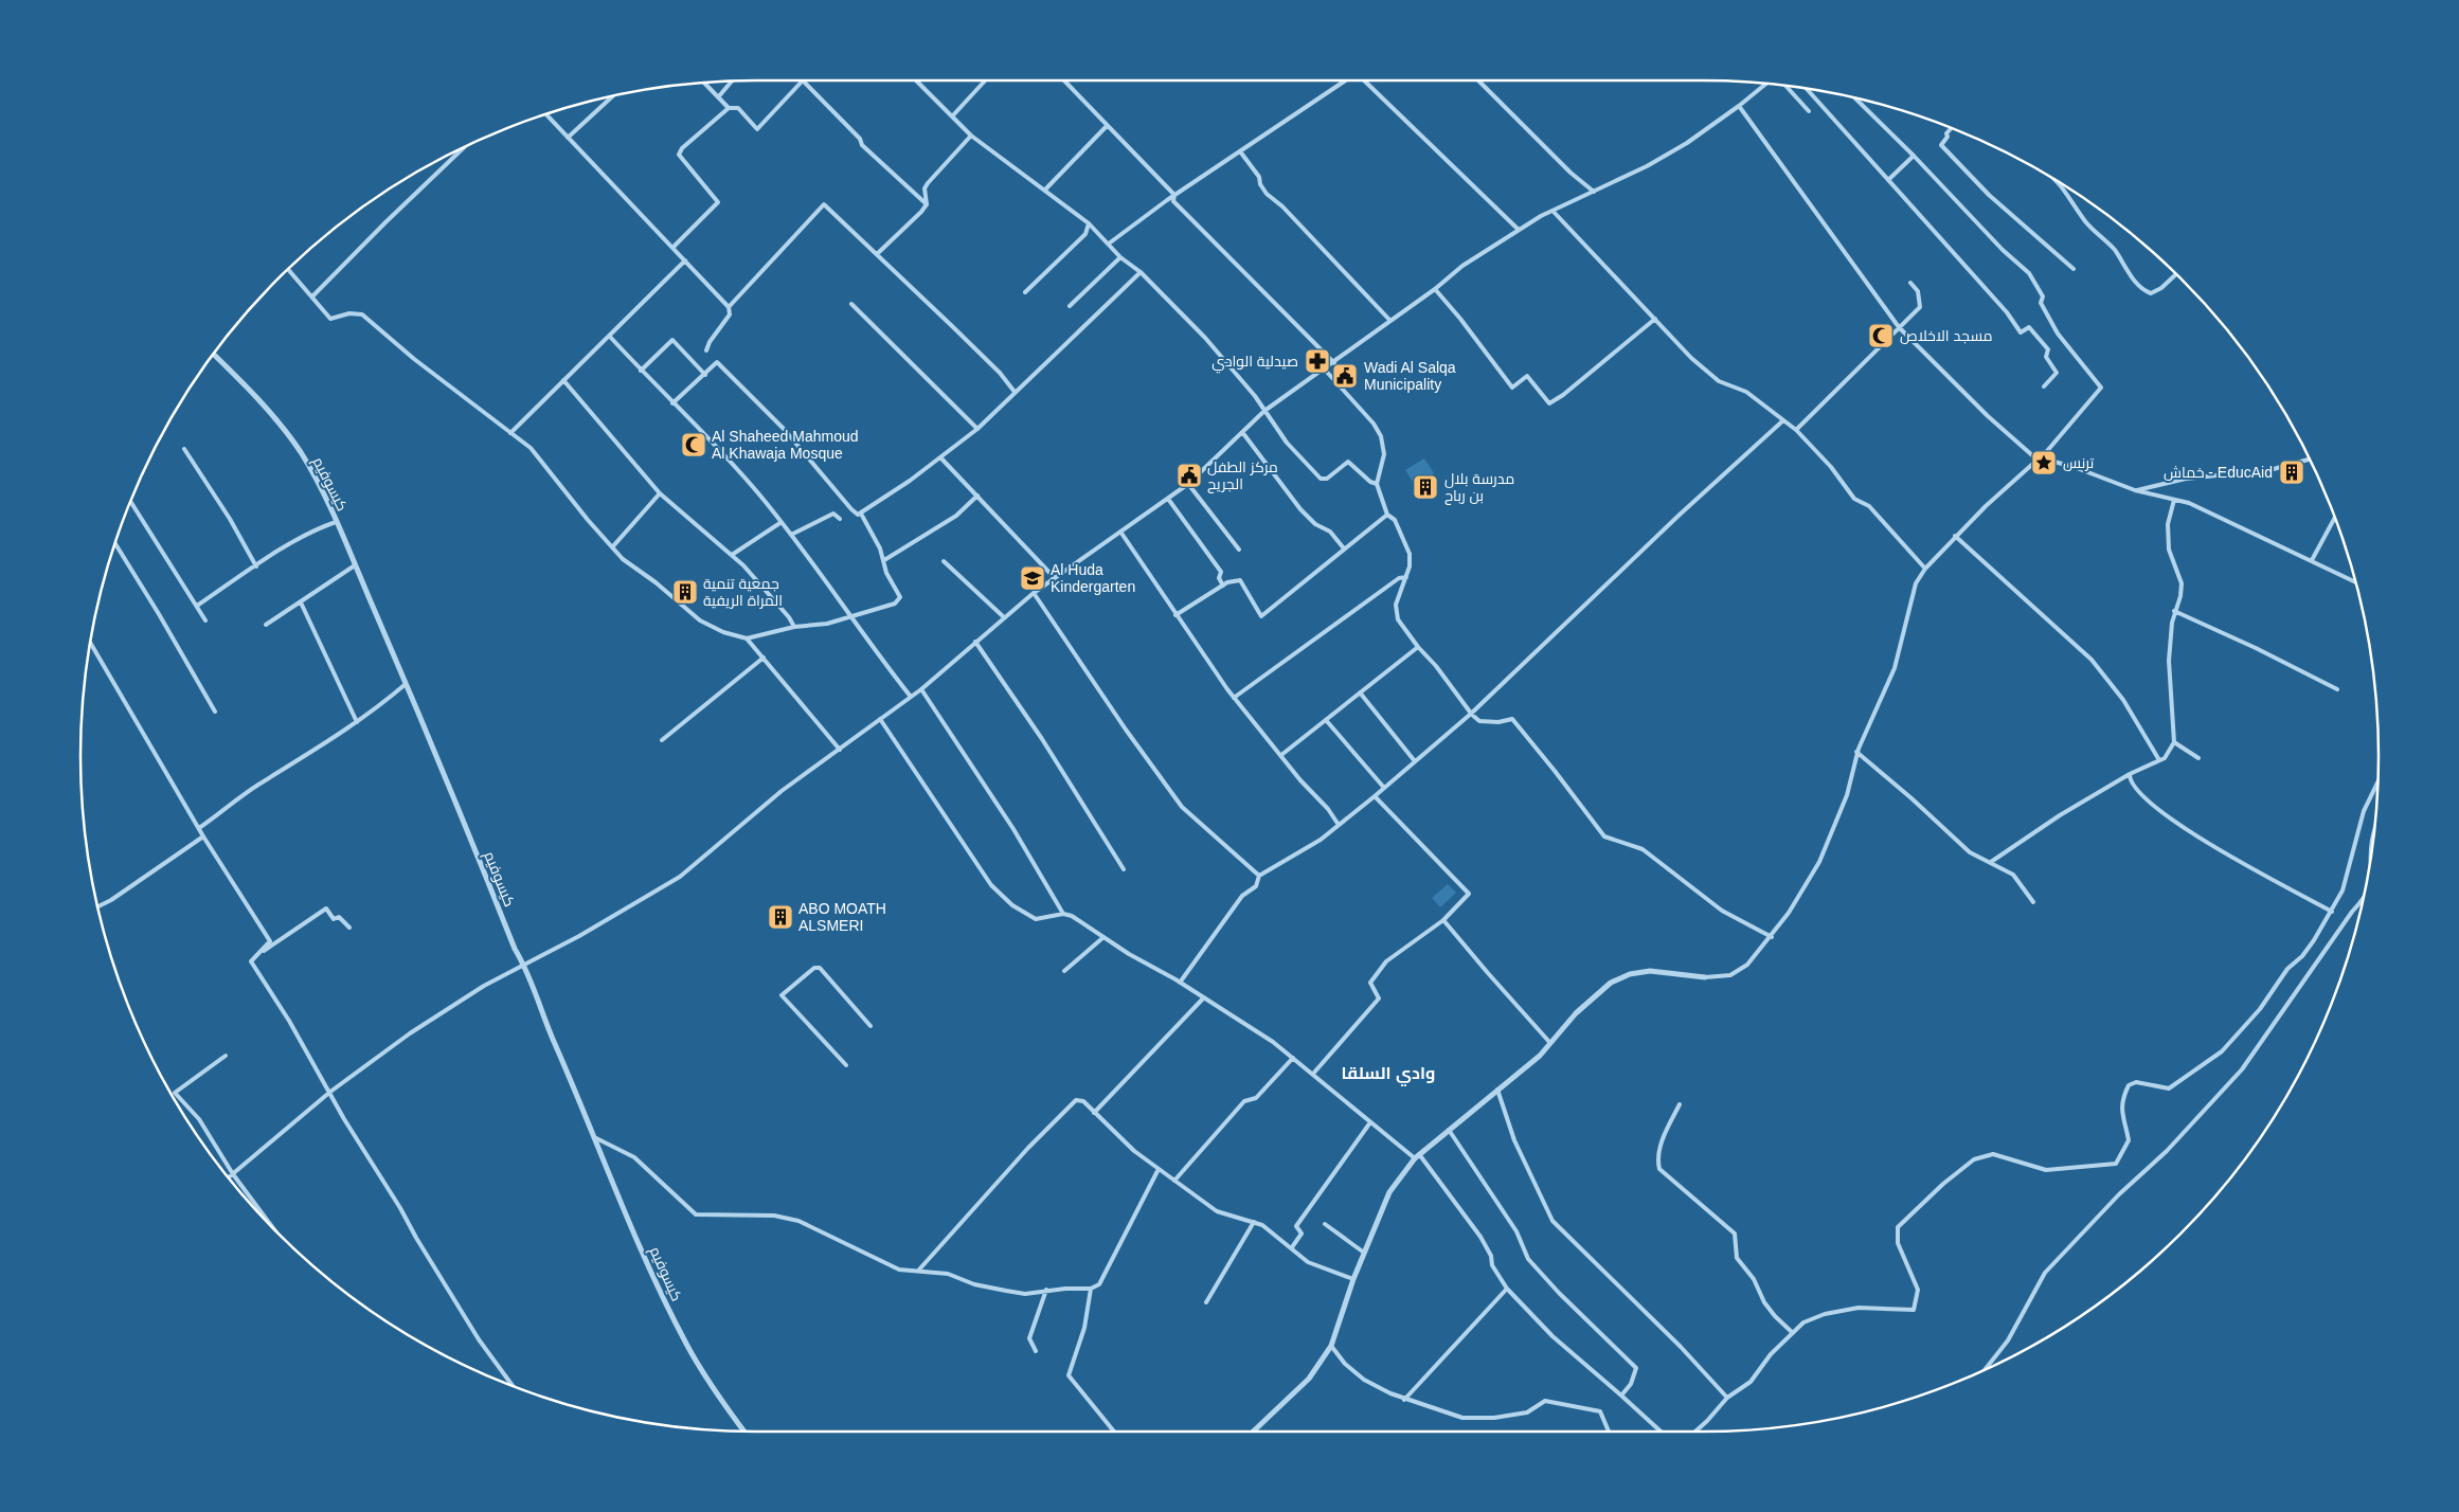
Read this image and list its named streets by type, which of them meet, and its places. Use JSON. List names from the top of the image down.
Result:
{
  "streets": {
    "street": ["كيسوفيم"]
  },
  "districts": ["وادي السلقا"],
  "places": {
    "mosque": ["مسجد الاخلاص", "Al Shaheed Mahmoud Al Khawaja Mosque"],
    "pharmacy": ["صيدلية الوادي"],
    "public building": ["Wadi Al Salqa Municipality", "مركز الطفل الجريح"],
    "place": ["ترنس"],
    "building": [
      "خماش - EducAid",
      "مدرسة بلال بن رباح",
      "جمعية تنمية المراة الريفية",
      "ABO MOATH ALSMERI"
    ],
    "school or university": ["Al Huda Kindergarten"]
  }
}
